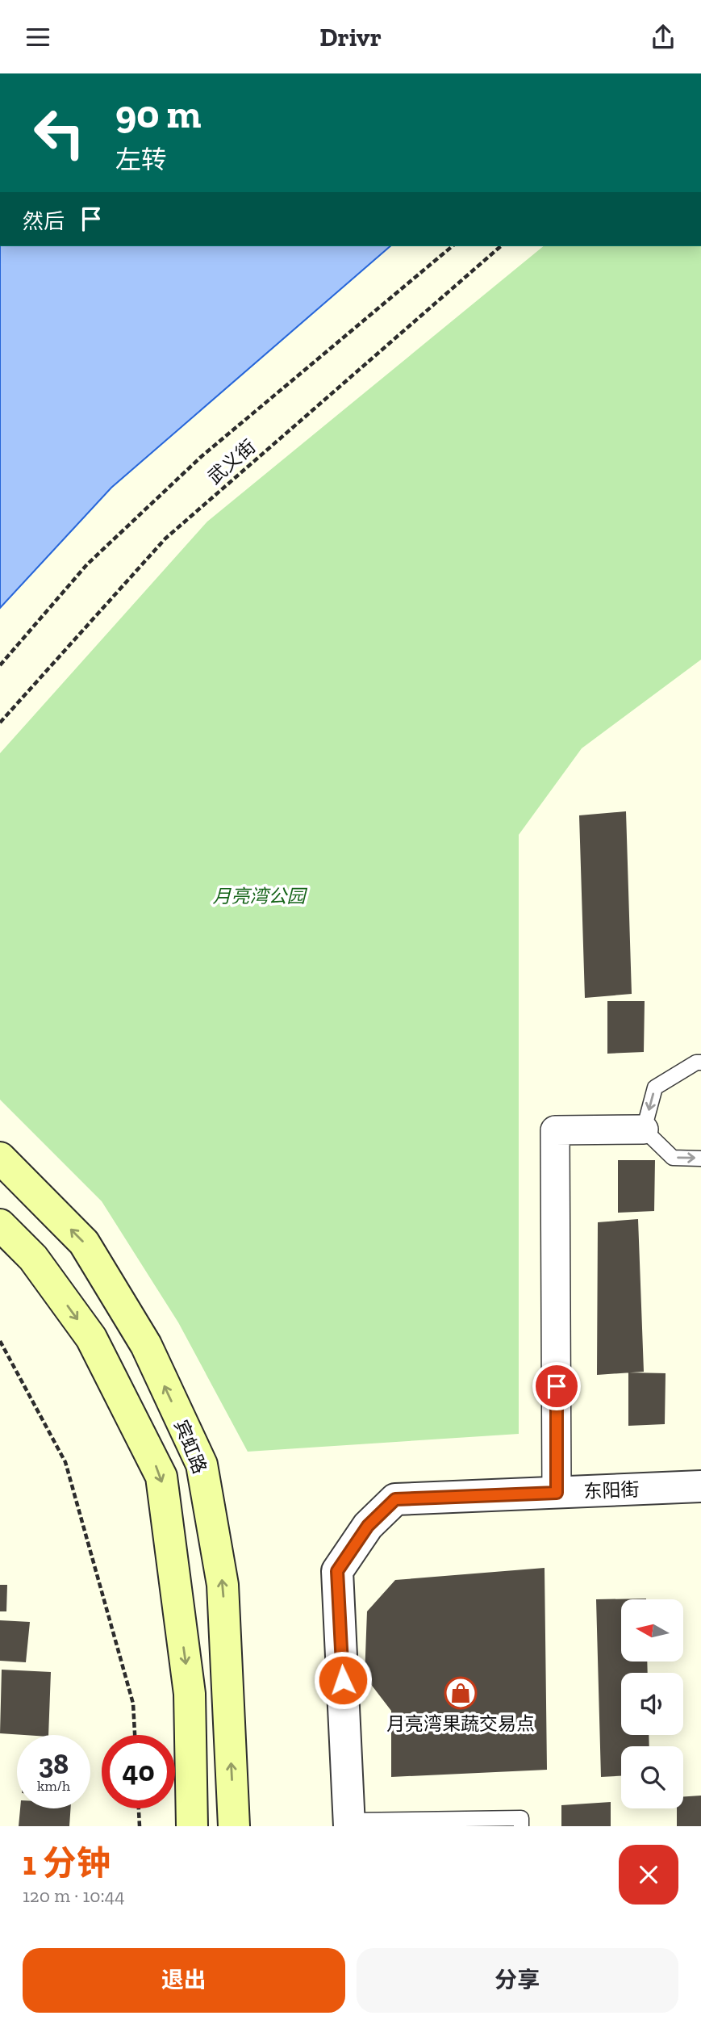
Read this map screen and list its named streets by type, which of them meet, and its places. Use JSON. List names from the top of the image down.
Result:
{
  "streets": {
    "main road": ["宾虹路"],
    "street": ["东阳街"],
    "path": ["武义街"]
  },
  "parks": ["月亮湾公园"],
  "places": {
    "shop": ["月亮湾果蔬交易点"]
  },
  "north": "left",
  "page": {
    "header": "Drivr",
    "turn": ["90 m", "左转"],
    "then": "然后",
    "speed": "38 km/h",
    "limit": "40",
    "heading": ["1 分钟", "120 m · 10:44"],
    "buttons": ["退出", "分享"]
  }
}
